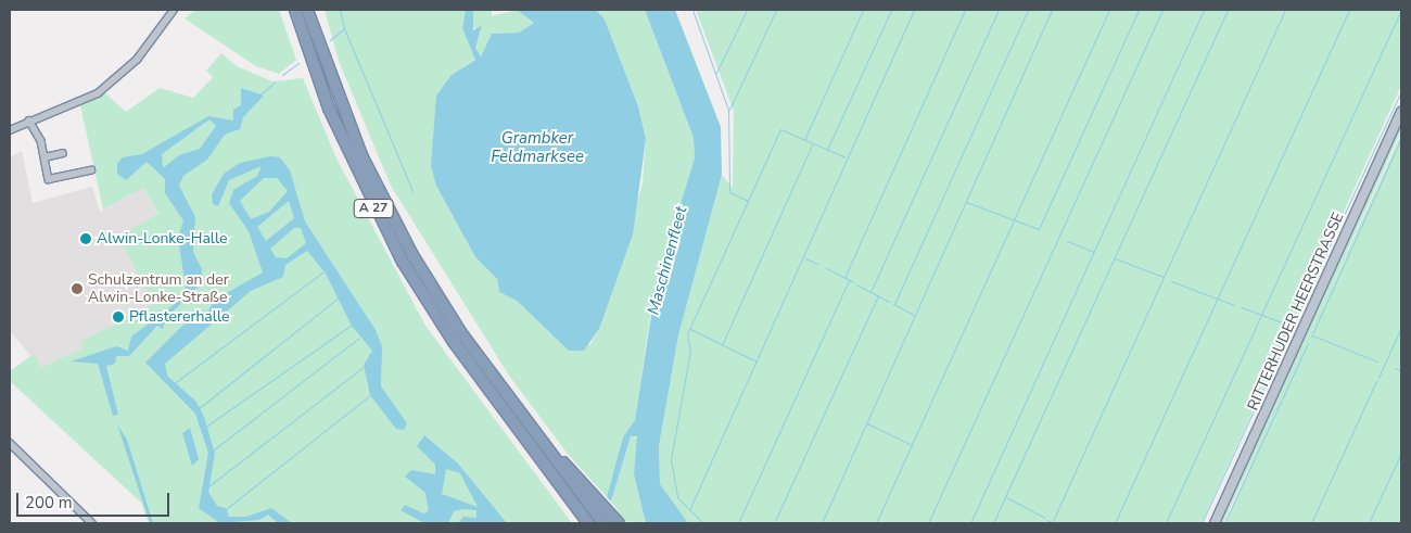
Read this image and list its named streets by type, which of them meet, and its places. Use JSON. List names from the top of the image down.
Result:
{
  "streets": {
    "highway": ["A 27"],
    "main road": ["RITTERHUDER HEERSTRASSE"]
  },
  "water": ["Grambker Feldmarksee", "Maschinenfleet"],
  "places": ["Alwin-Lonke-Halle", "Schulzentrum an der Alwin-Lonke-Straße", "Pflastererhalle"],
  "scale_bar": "200 m"
}
